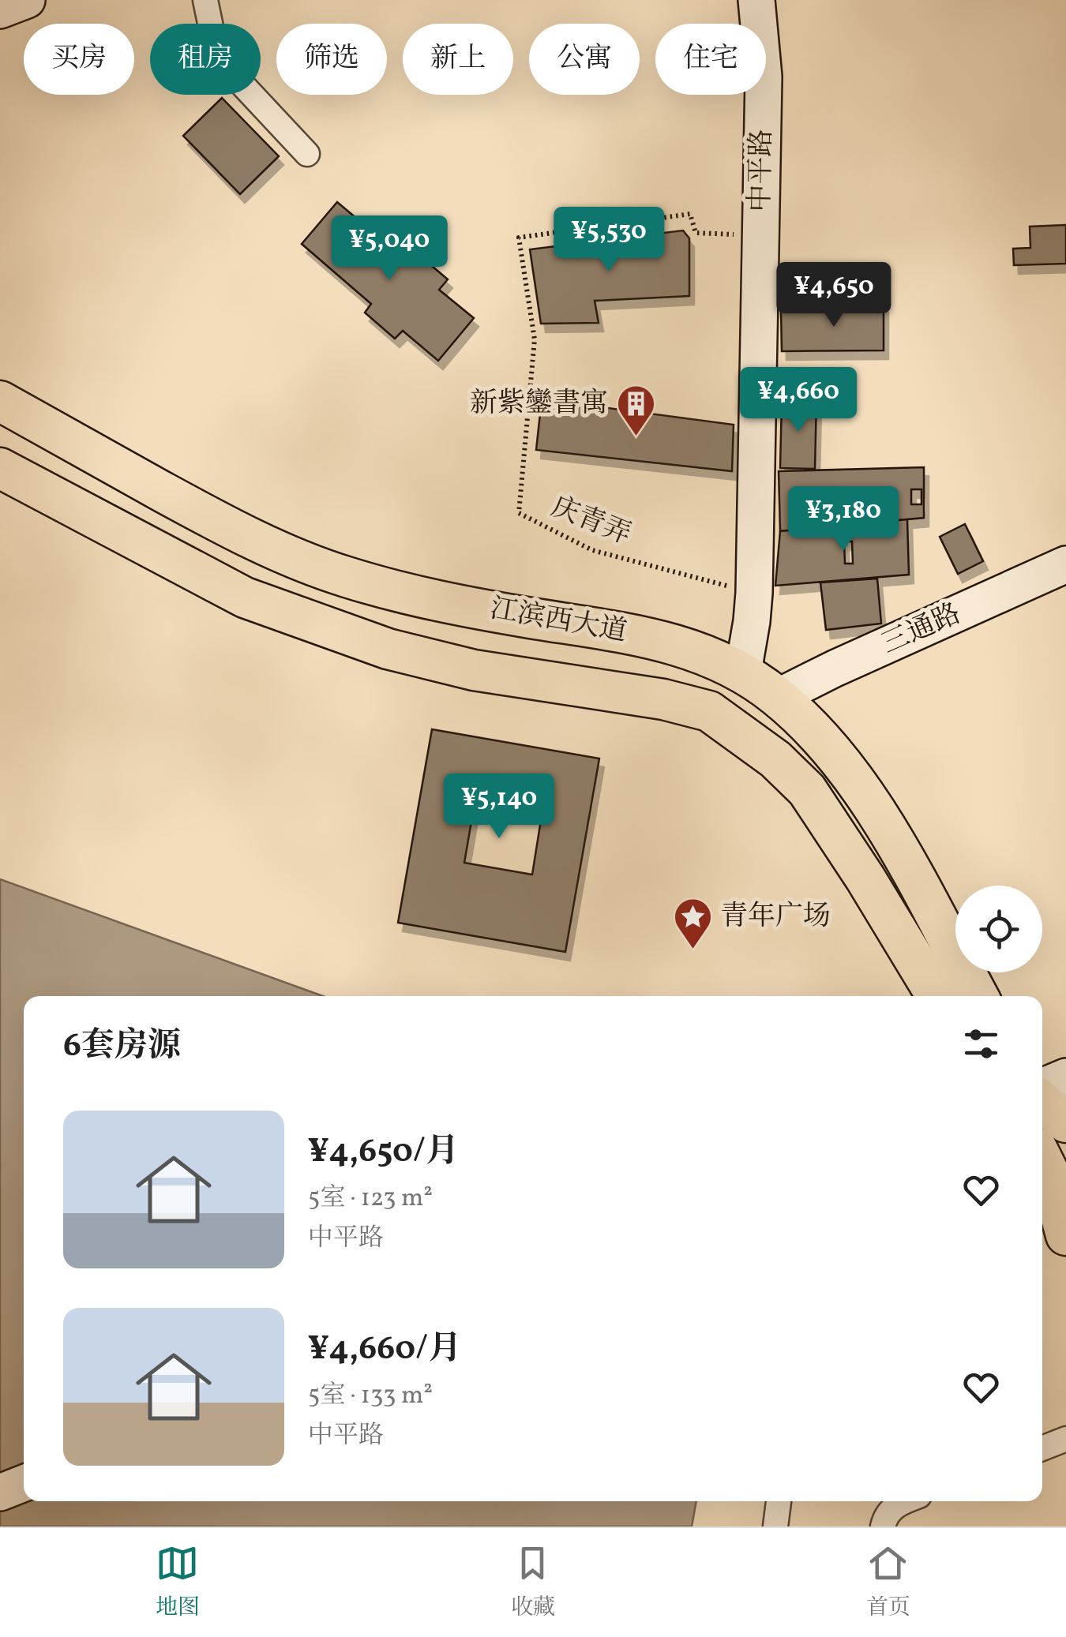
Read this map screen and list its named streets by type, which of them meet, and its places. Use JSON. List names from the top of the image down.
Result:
{
  "streets": {
    "main road": ["江滨西大道"],
    "street": ["中平路", "三通路"],
    "path": ["庆青弄"]
  },
  "crossings": [
    ["中平路", "庆青弄"],
    ["中平路", "江滨西大道"],
    ["江滨西大道", "三通路"]
  ],
  "places": {
    "building": ["新紫鑾書寓"],
    "place": ["青年广场"]
  },
  "page": {
    "chip": [
      "买房",
      "租房",
      "筛选",
      "新上",
      "公寓",
      "住宅"
    ],
    "price": [
      "¥5,530",
      "¥5,040",
      "¥4,650",
      "¥4,660",
      "¥3,180",
      "¥5,140"
    ],
    "heading": "6套房源",
    "list": [
      {
        "name": "¥4,650/月",
        "note": "5室 · 123 m² · 中平路"
      },
      {
        "name": "¥4,660/月",
        "note": "5室 · 133 m² · 中平路"
      }
    ],
    "tabs": ["地图", "收藏", "首页"]
  }
}
